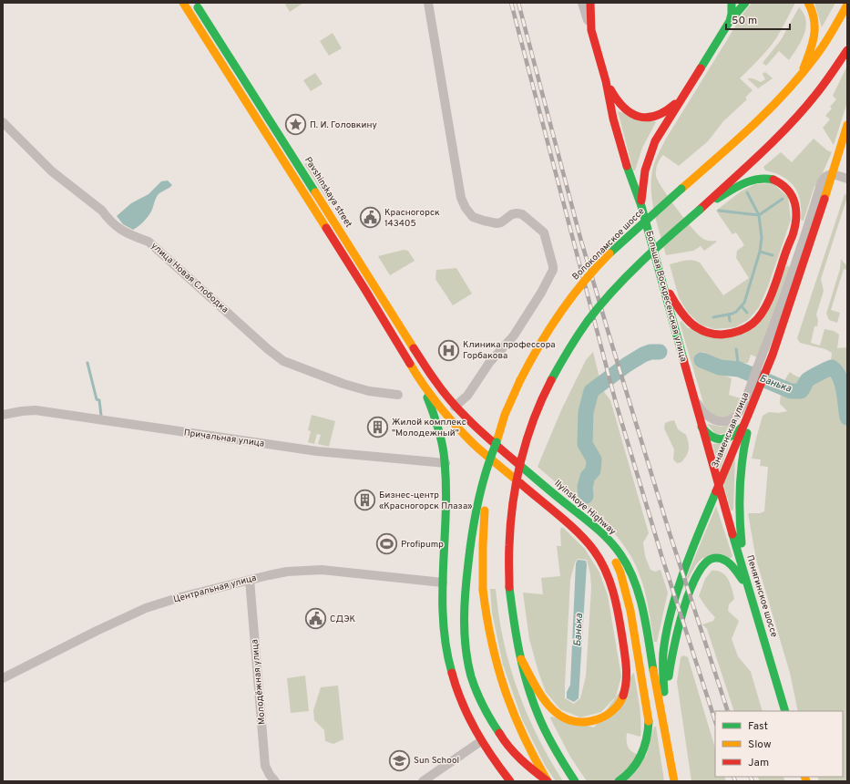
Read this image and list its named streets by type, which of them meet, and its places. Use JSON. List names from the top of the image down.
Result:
{
  "streets": {
    "main road": [
      "Pavshinskaya street",
      "Волоколамское шоссе",
      "Большая Воскресенская улица",
      "Знаменская улица",
      "Ilyinskoye Highway",
      "Пенягинское шоссе"
    ],
    "street": [
      "улица Новая Слободка",
      "Причальная улица",
      "Центральная улица",
      "Молодёжная улица"
    ]
  },
  "crossings": [
    ["Pavshinskaya street", "Ilyinskoye Highway"],
    ["Большая Воскресенская улица", "Знаменская улица"],
    ["Большая Воскресенская улица", "Пенягинское шоссе"],
    ["Знаменская улица", "Пенягинское шоссе"],
    ["Центральная улица", "Молодёжная улица"]
  ],
  "water": ["Банька"],
  "places": {
    "place": ["П. И. Головкину"],
    "public building": ["Красногорск 143405", "СДЭК"],
    "hospital": ["Клиника профессора Горбакова"],
    "building": ["Жилой комплекс \"Молодежный\"", "Бизнес-центр «Красногорск Плаза»"],
    "sports": ["Profipump"],
    "school or university": ["Sun School"]
  },
  "legend": ["Fast", "Slow", "Jam"],
  "scale_bar": "50 m"
}
